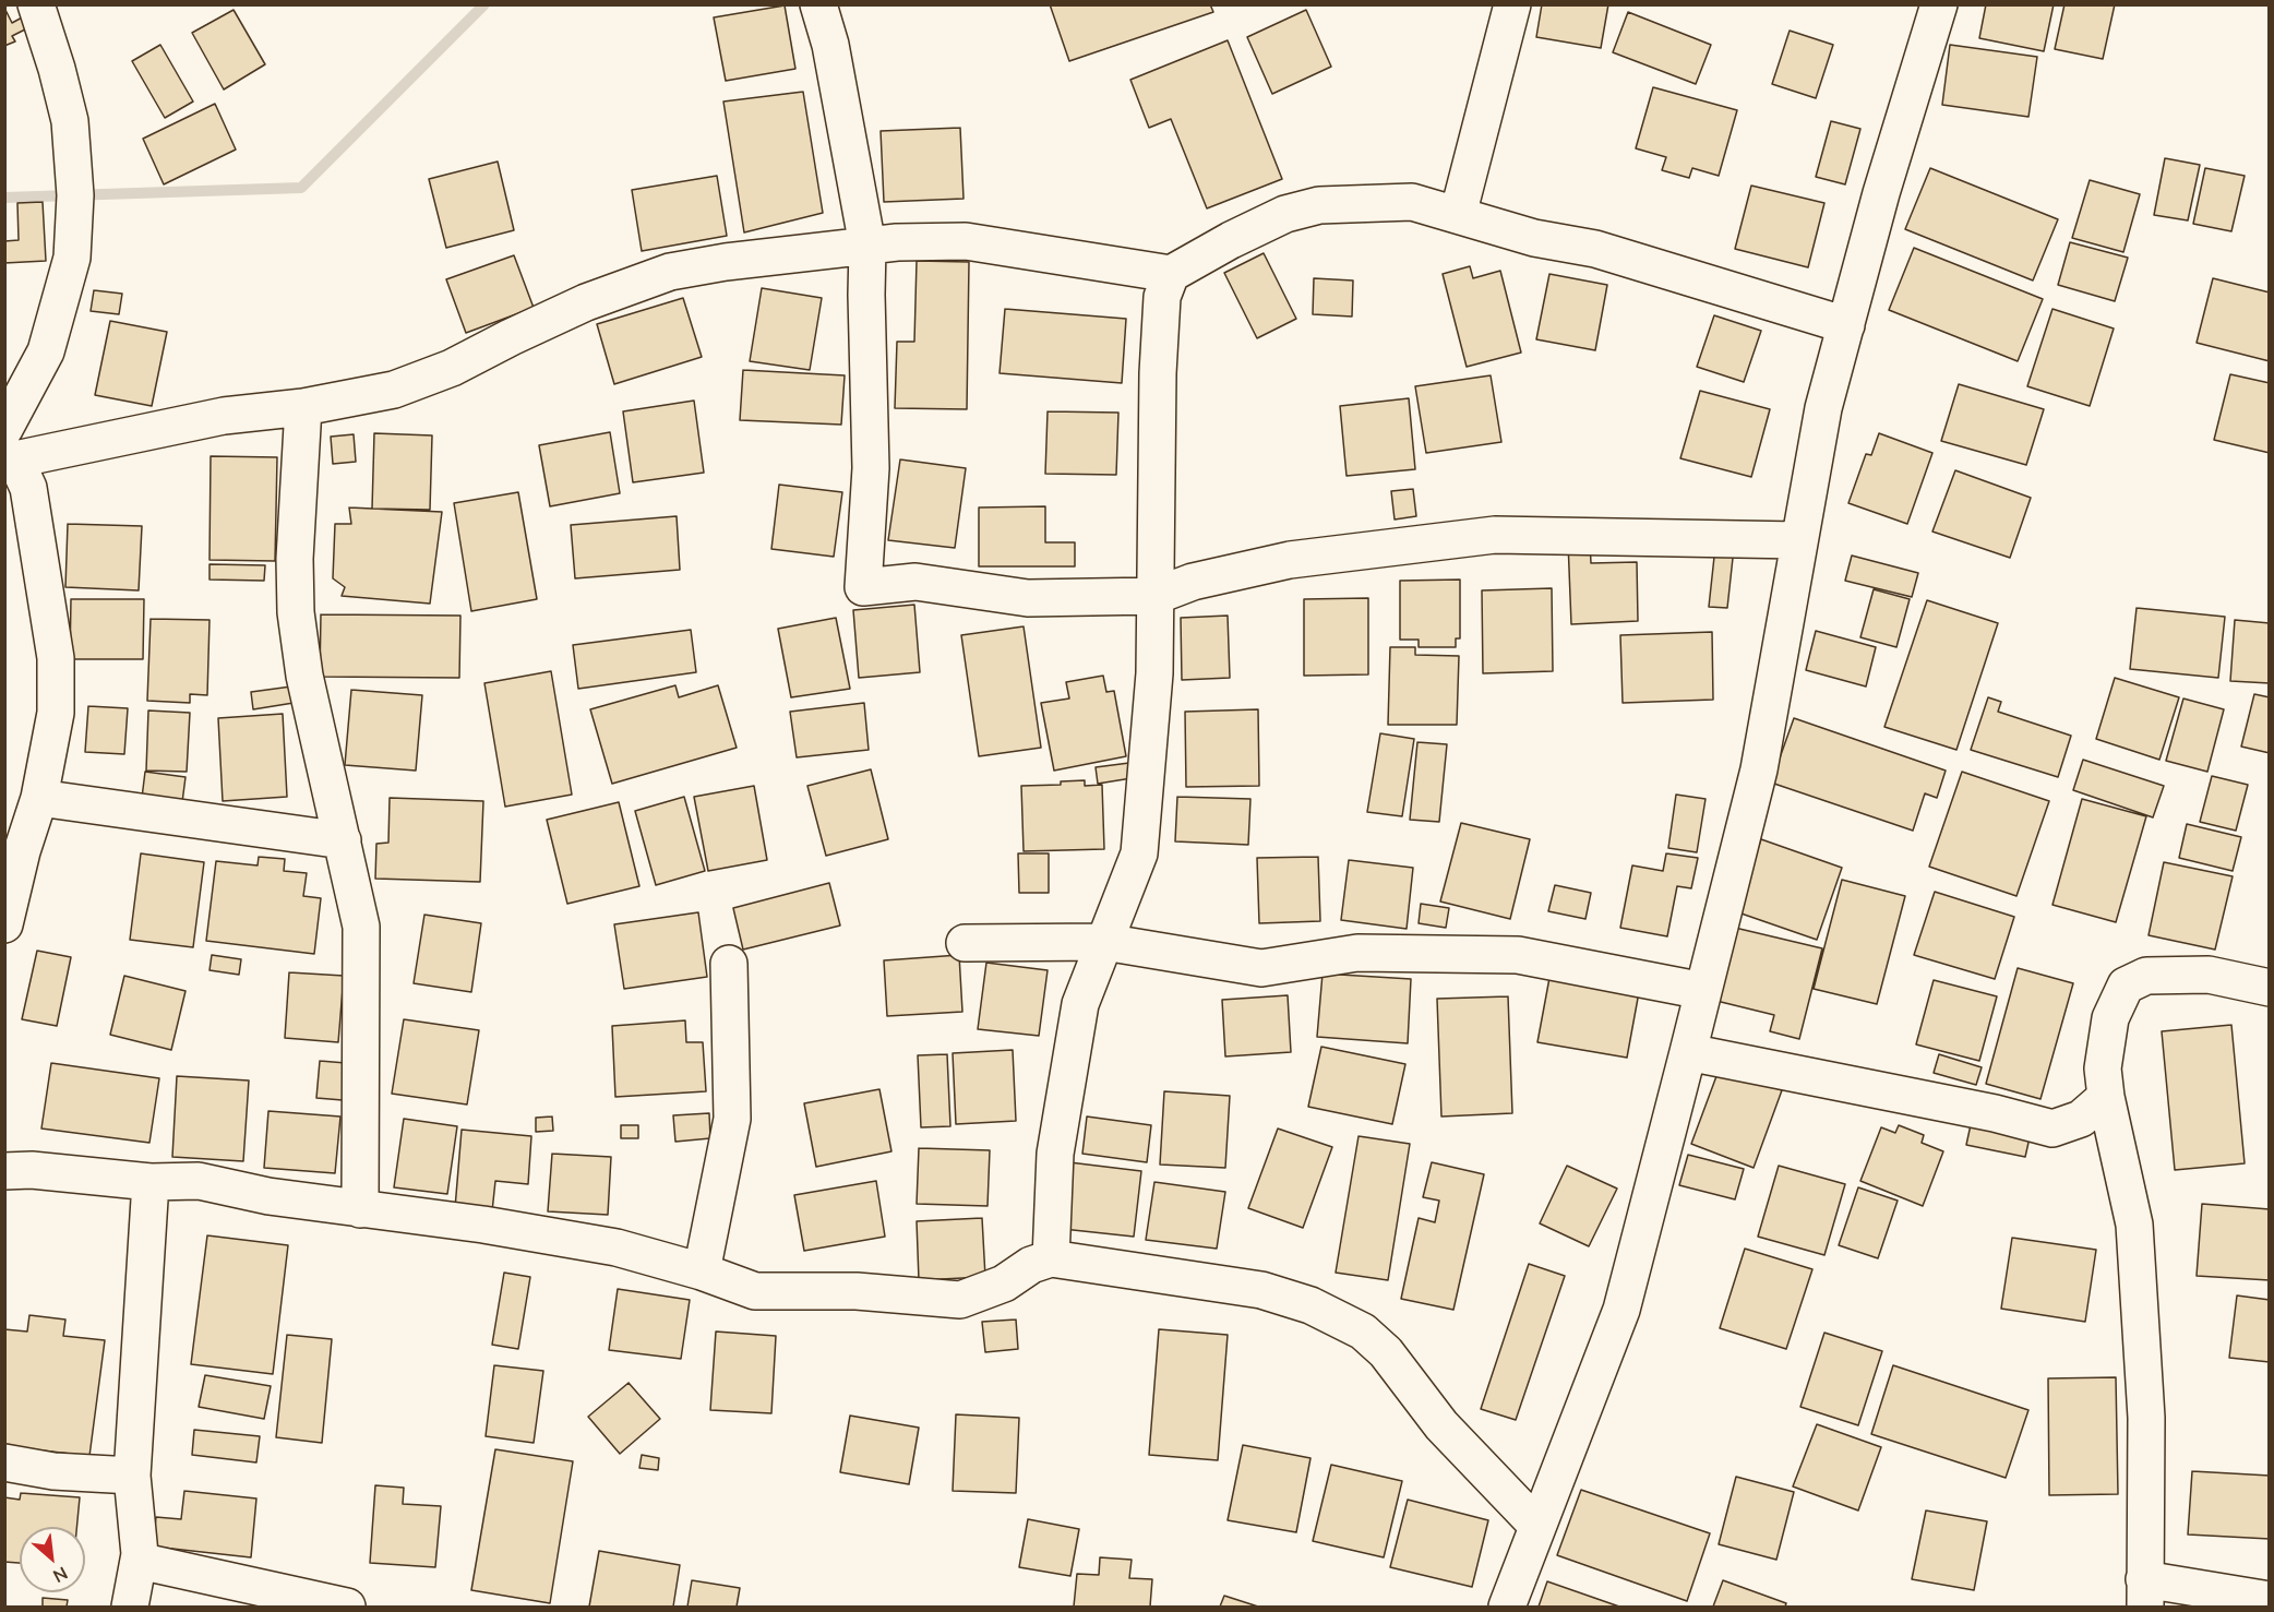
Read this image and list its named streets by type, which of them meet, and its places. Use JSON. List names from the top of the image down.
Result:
{
  "north": "bottom right"
}
